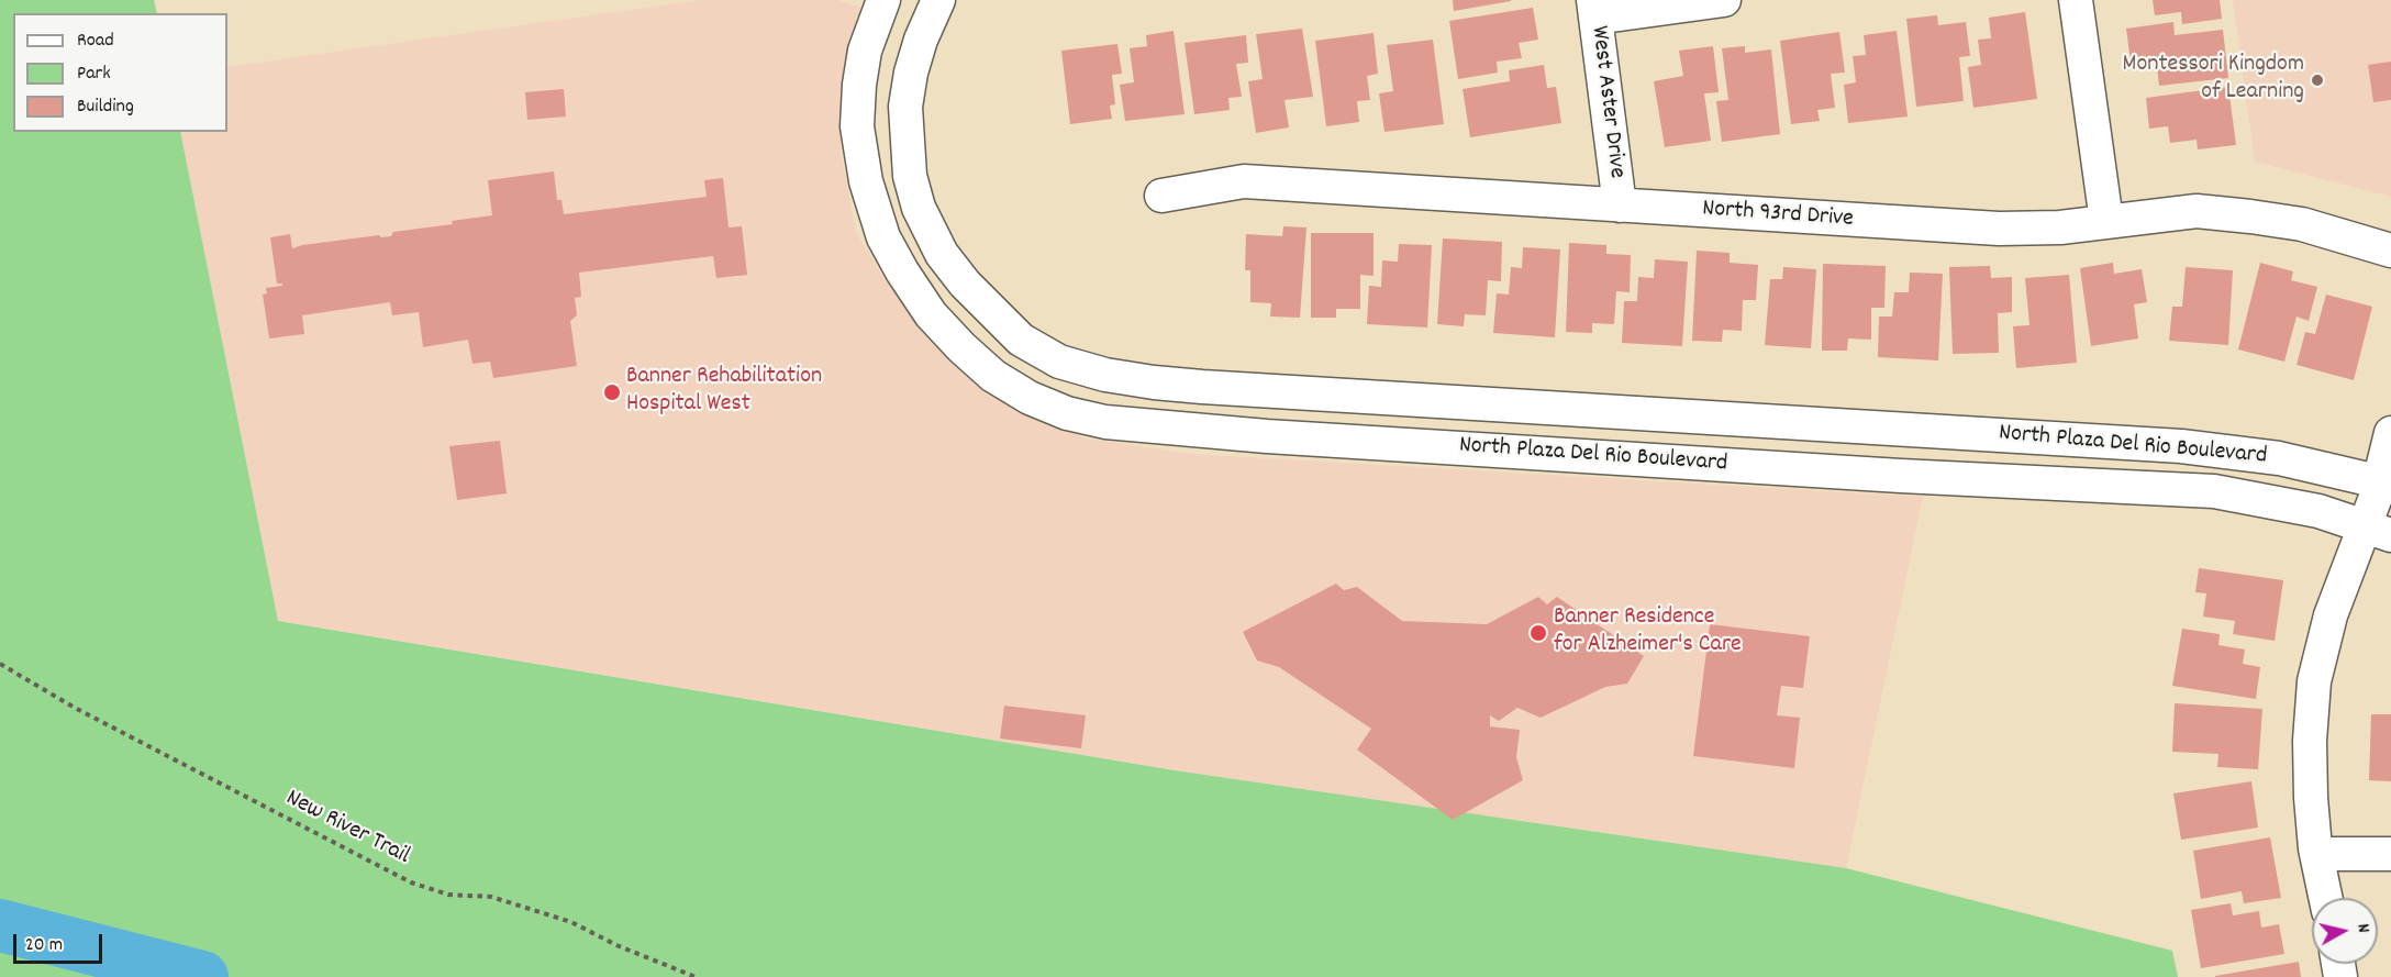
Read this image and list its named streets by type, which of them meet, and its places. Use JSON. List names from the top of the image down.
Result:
{
  "streets": {
    "street": ["West Aster Drive", "North 93rd Drive", "North Plaza Del Rio Boulevard"],
    "path": ["New River Trail"]
  },
  "crossings": [
    ["West Aster Drive", "North 93rd Drive"]
  ],
  "places": ["Montessori Kingdom of Learning", "Banner Rehabilitation Hospital West", "Banner Residence for Alzheimer's Care"],
  "legend": ["Road", "Park", "Building"],
  "scale_bar": "20 m",
  "north": "right"
}
